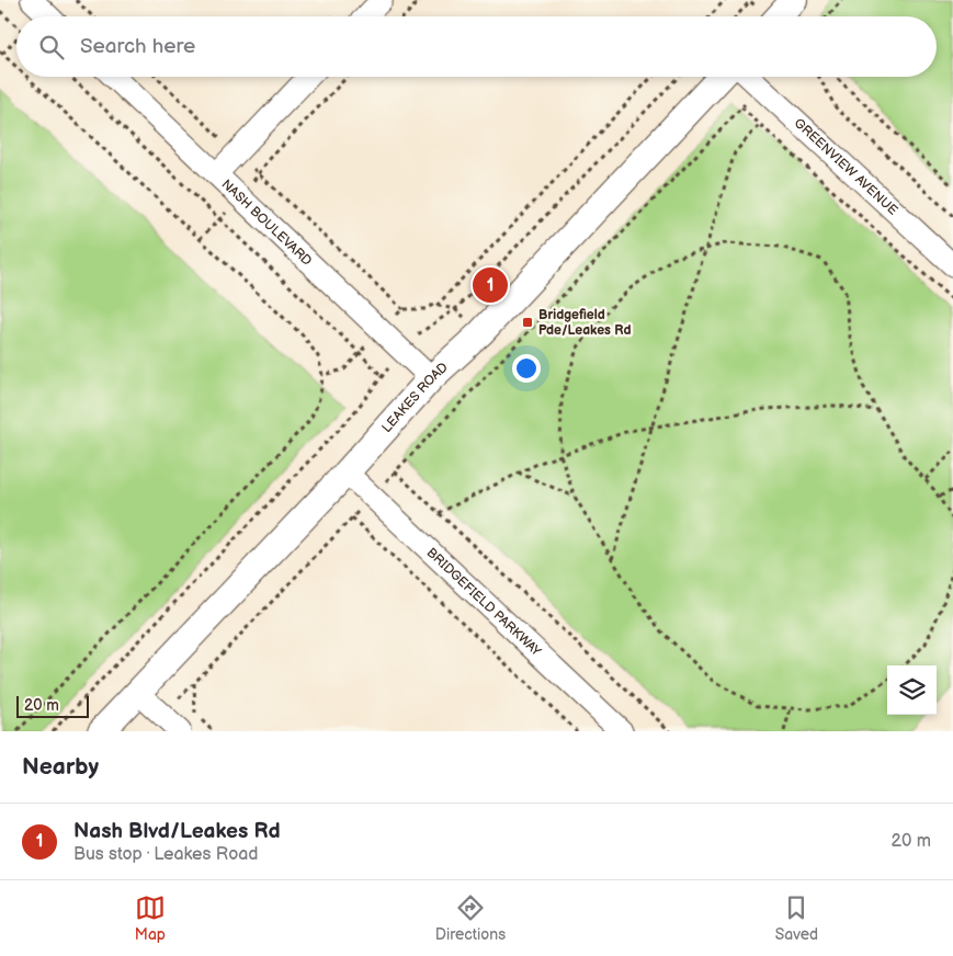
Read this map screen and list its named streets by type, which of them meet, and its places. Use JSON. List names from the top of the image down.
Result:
{
  "streets": {
    "street": [
      "GREENVIEW AVENUE",
      "NASH BOULEVARD",
      "LEAKES ROAD",
      "BRIDGEFIELD PARKWAY"
    ]
  },
  "crossings": [
    ["NASH BOULEVARD", "LEAKES ROAD"],
    ["LEAKES ROAD", "BRIDGEFIELD PARKWAY"]
  ],
  "places": {
    "transit": ["Bridgefield Pde/Leakes Rd"]
  },
  "scale_bar": "20 m",
  "page": {
    "search": "Search here",
    "pins": "1",
    "scale": "20 m",
    "heading": "Nearby",
    "list": [
      {
        "mark": "1",
        "name": "Nash Blvd/Leakes Rd",
        "note": "Bus stop · Leakes Road",
        "value": "20 m"
      }
    ],
    "nav": ["Map", "Directions", "Saved"]
  }
}
